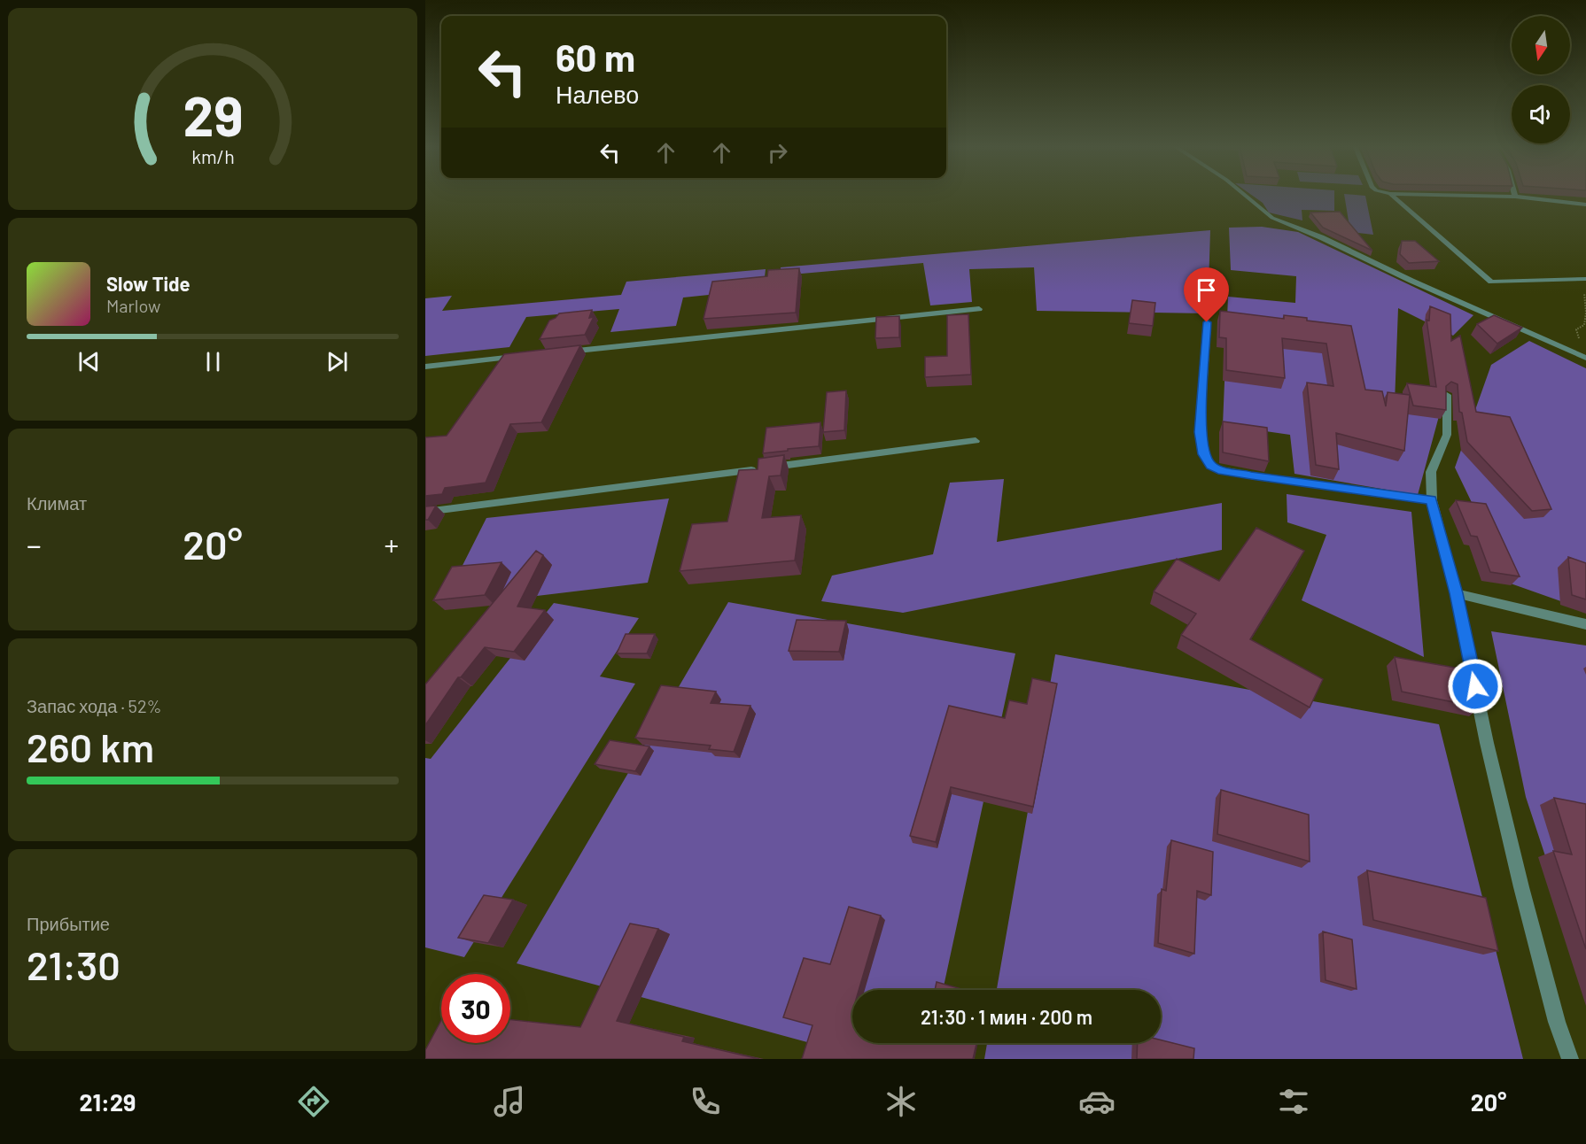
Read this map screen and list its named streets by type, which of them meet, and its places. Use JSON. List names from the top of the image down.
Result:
{
  "north": "bottom",
  "page": {
    "turn": ["60 m", "Налево"],
    "song": ["Slow Tide", "Marlow"],
    "tile": [
      "Климат",
      ["Запас хода · 52%", "260 km"],
      ["Прибытие", "21:30"]
    ],
    "heat": ["−", "20°", "+"],
    "limit": "30",
    "trip": "21:30 · 1 мин · 200 m",
    "tabs": ["21:29", "20°"],
    "gauge": ["29", "km/h"]
  }
}
